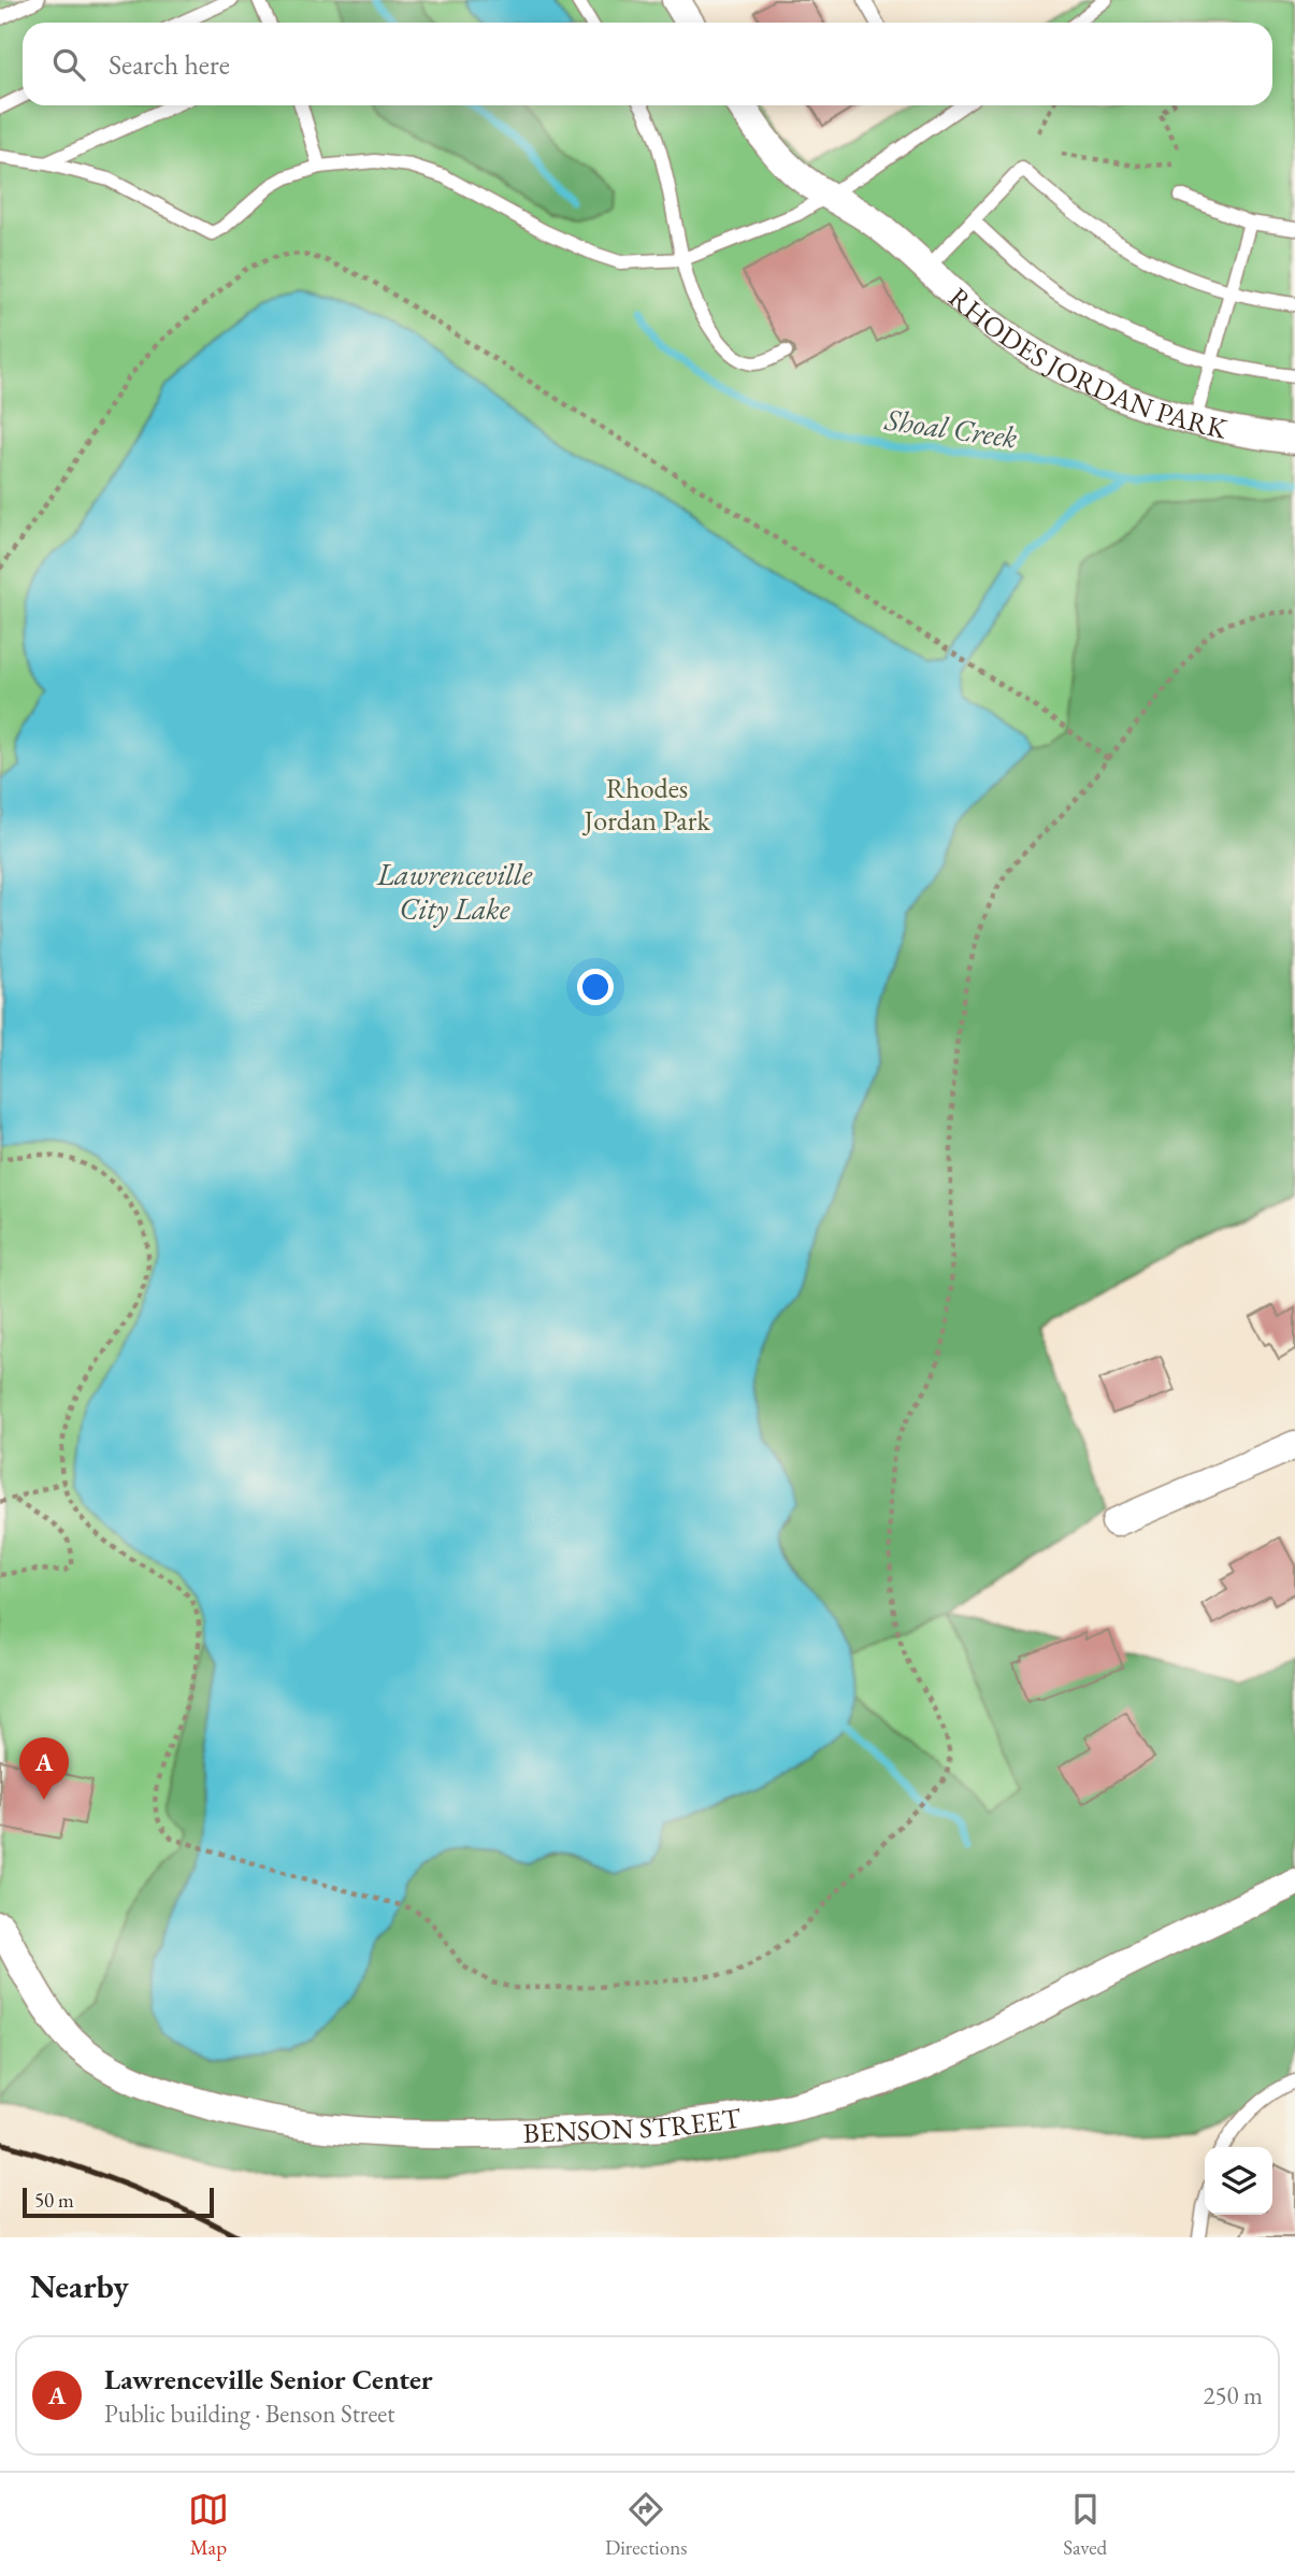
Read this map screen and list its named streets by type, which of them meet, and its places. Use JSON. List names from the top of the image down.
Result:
{
  "streets": {
    "street": ["RHODES JORDAN PARK", "BENSON STREET"]
  },
  "water": ["Shoal Creek", "Lawrenceville City Lake"],
  "parks": ["Rhodes Jordan Park"],
  "scale_bar": "50 m",
  "page": {
    "search": "Search here",
    "pins": "A",
    "scale": "50 m",
    "heading": "Nearby",
    "list": [
      {
        "mark": "A",
        "name": "Lawrenceville Senior Center",
        "note": "Public building · Benson Street",
        "value": "250 m"
      }
    ],
    "nav": ["Map", "Directions", "Saved"]
  }
}
